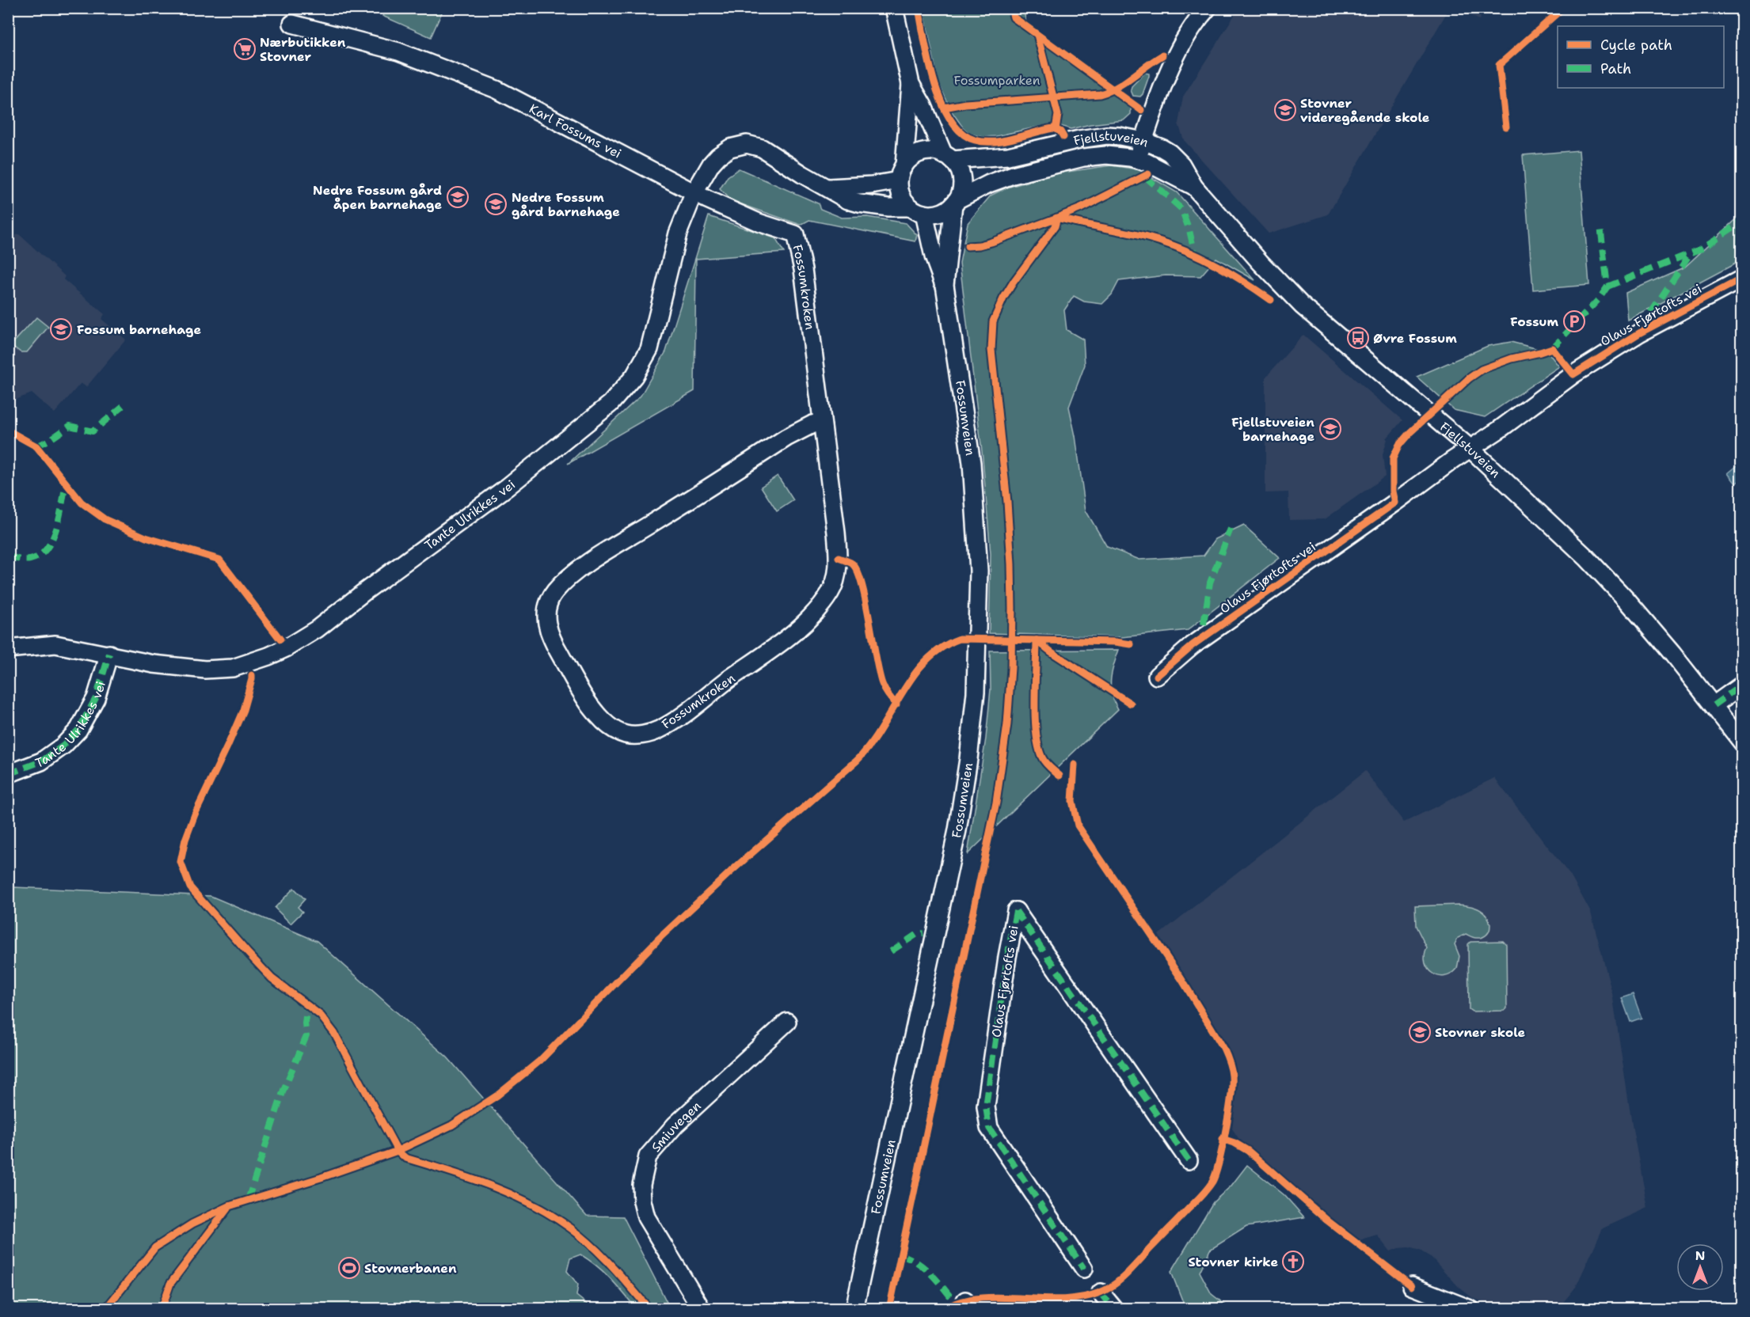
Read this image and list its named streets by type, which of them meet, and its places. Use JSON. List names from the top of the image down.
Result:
{
  "streets": {
    "street": [
      "Karl Fossums vei",
      "Fjellstuveien",
      "Fossumkroken",
      "Olaus Fjørtofts vei",
      "Fossumveien",
      "Tante Ulrikkes vei",
      "Smiuvegen"
    ]
  },
  "crossings": [
    ["Karl Fossums vei", "Fossumkroken"],
    ["Karl Fossums vei", "Tante Ulrikkes vei"],
    ["Fjellstuveien", "Olaus Fjørtofts vei"],
    ["Fjellstuveien", "Fossumveien"],
    ["Fossumkroken", "Tante Ulrikkes vei"]
  ],
  "parks": ["Fossumparken"],
  "places": {
    "supermarket": ["Nærbutikken Stovner"],
    "school or university": [
      "Stovner videregående skole",
      "Nedre Fossum gård åpen barnehage",
      "Nedre Fossum gård barnehage",
      "Fossum barnehage",
      "Fjellstuveien barnehage",
      "Stovner skole"
    ],
    "parking": ["Fossum"],
    "bus stop": ["Øvre Fossum"],
    "church": ["Stovner kirke"],
    "sports": ["Stovnerbanen"]
  },
  "legend": ["Cycle path", "Path"],
  "north": "top"
}
